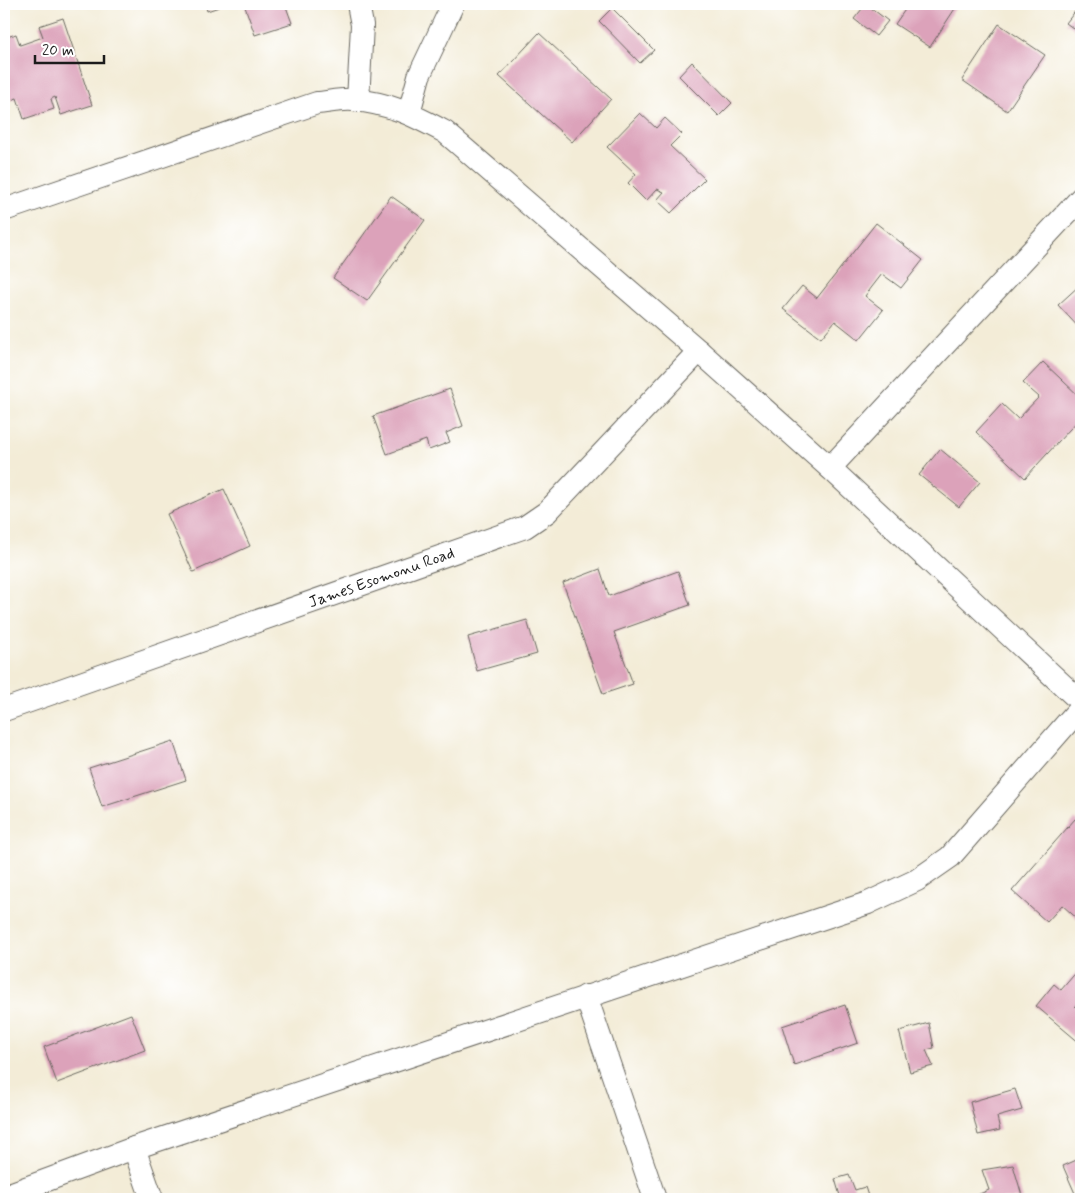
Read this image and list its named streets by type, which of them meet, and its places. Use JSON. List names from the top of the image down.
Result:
{
  "streets": {
    "street": ["James Esomonu Road"]
  },
  "scale_bar": "20 m"
}
